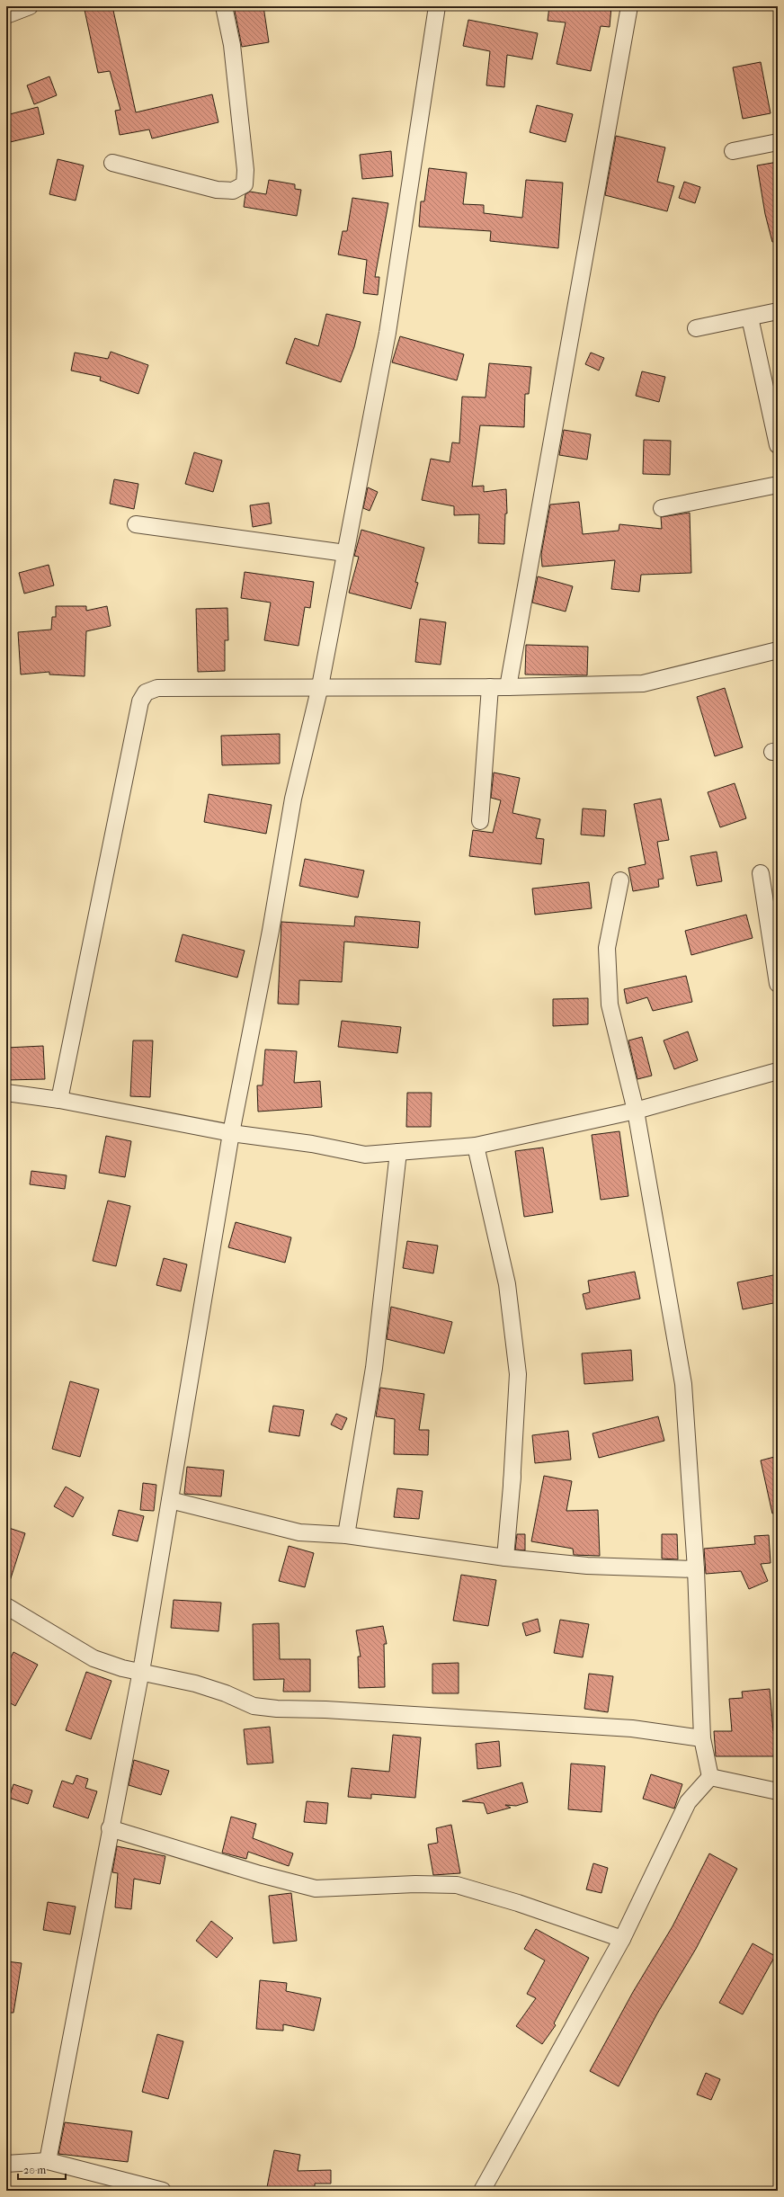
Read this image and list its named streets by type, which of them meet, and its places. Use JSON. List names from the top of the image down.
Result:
{
  "scale_bar": "20 m"
}
